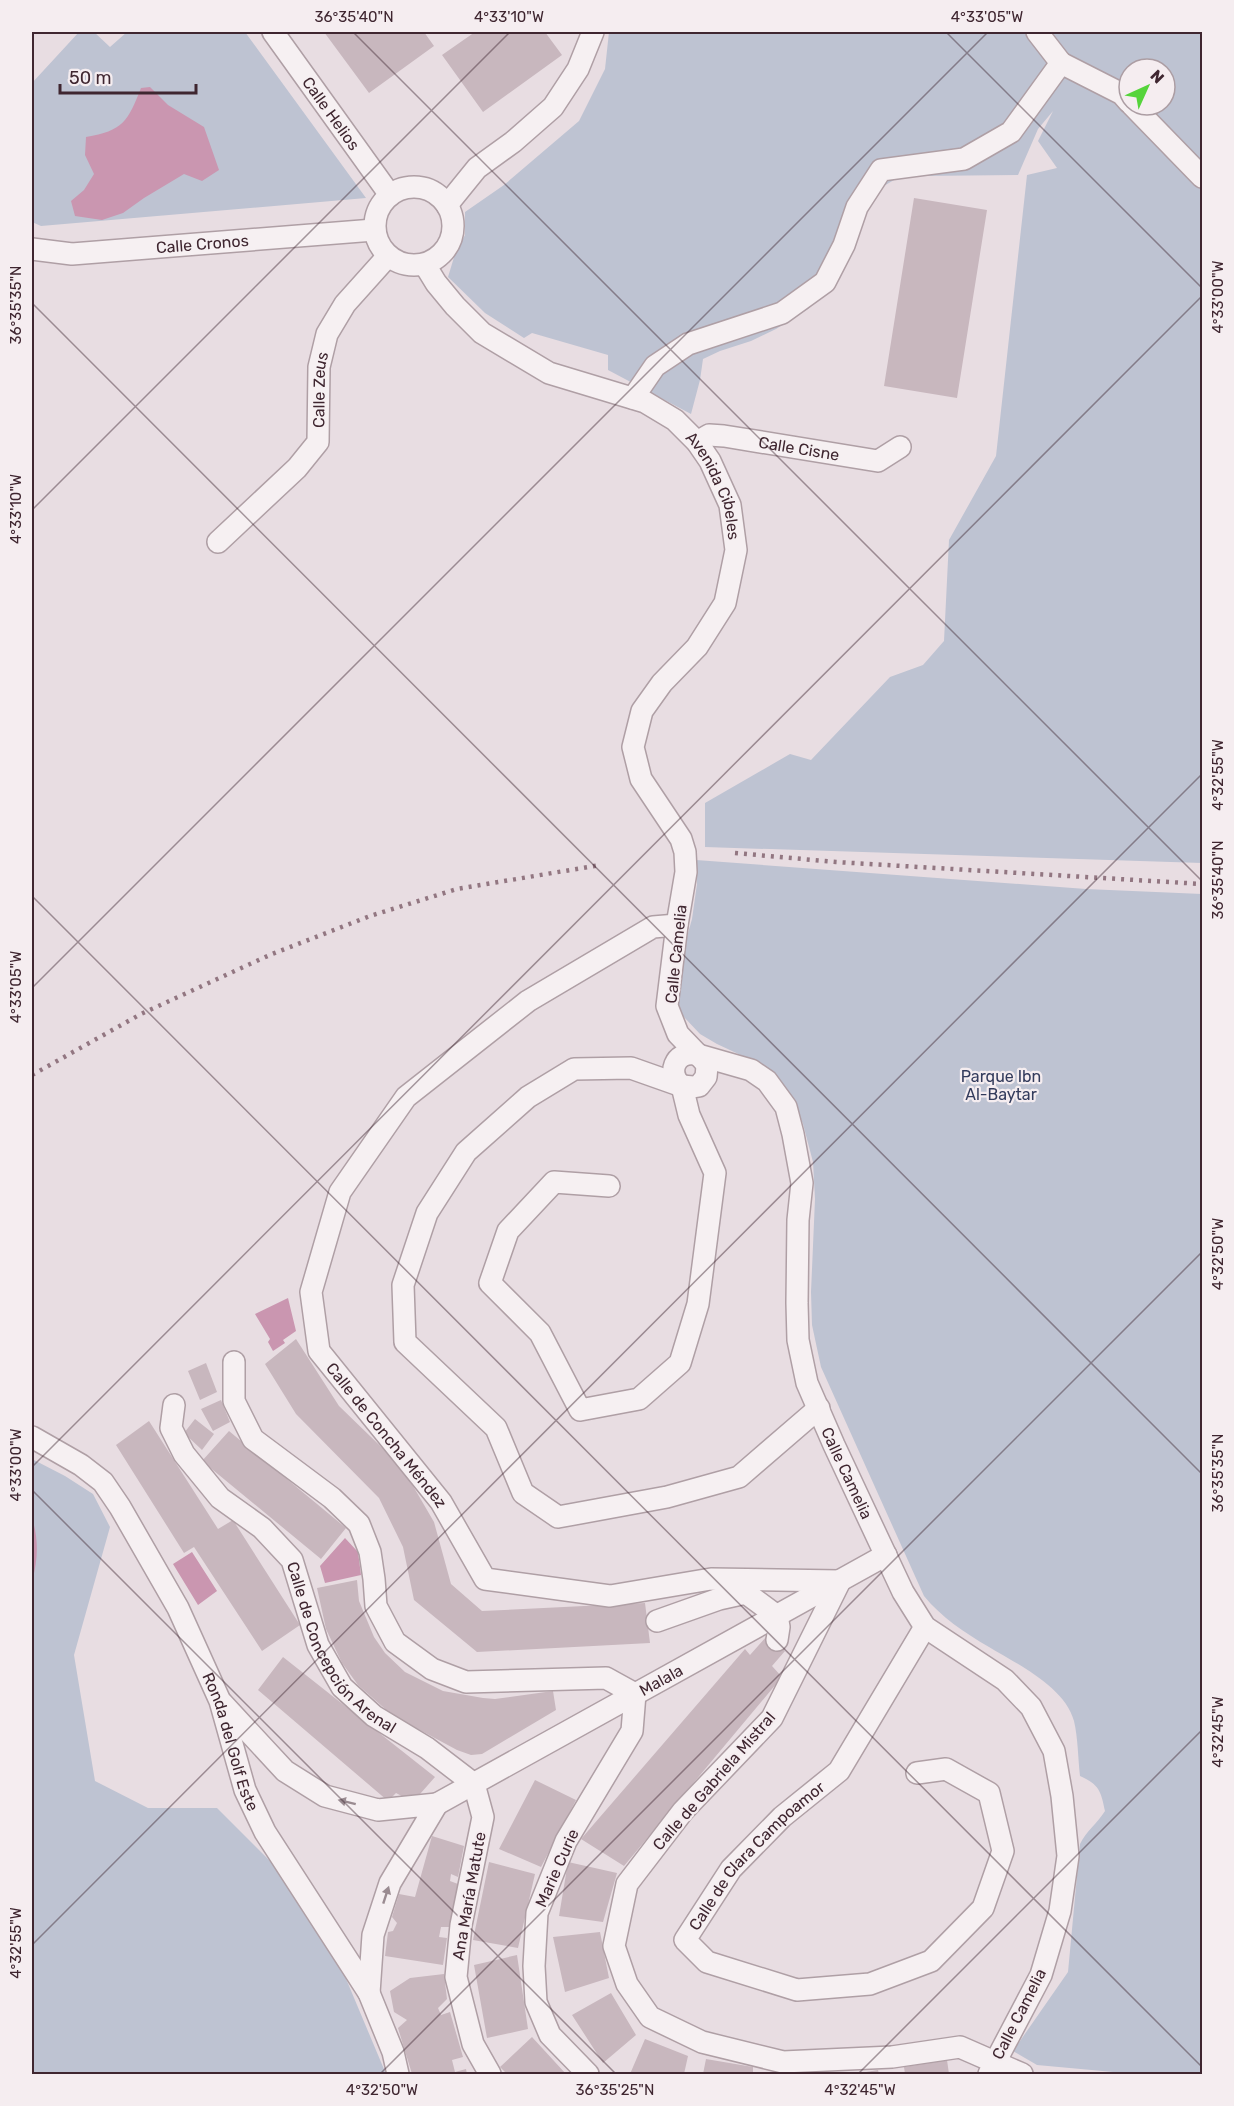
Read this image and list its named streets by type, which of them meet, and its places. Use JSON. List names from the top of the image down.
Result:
{
  "streets": {
    "street": [
      "Calle Helios",
      "Calle Cronos",
      "Calle Zeus",
      "Calle Cisne",
      "Avenida Cibeles",
      "Calle Camelia",
      "Calle de Concha Méndez",
      "Calle de Concepción Arenal",
      "Malala",
      "Ronda del Golf Este",
      "Calle de Gabriela Mistral",
      "Calle de Clara Campoamor",
      "Marie Curie",
      "Ana María Matute"
    ]
  },
  "crossings": [
    ["Calle Helios", "Calle Cronos"],
    ["Calle Helios", "Calle Zeus"],
    ["Calle Helios", "Avenida Cibeles"],
    ["Calle Cronos", "Calle Zeus"],
    ["Calle Cronos", "Avenida Cibeles"],
    ["Calle Zeus", "Avenida Cibeles"],
    ["Calle Cisne", "Avenida Cibeles"],
    ["Avenida Cibeles", "Calle Camelia"],
    ["Calle Camelia", "Calle de Concha Méndez"],
    ["Calle Camelia", "Malala"],
    ["Calle Camelia", "Calle de Gabriela Mistral"],
    ["Calle Camelia", "Calle de Clara Campoamor"],
    ["Calle de Concha Méndez", "Malala"],
    ["Calle de Concha Méndez", "Calle de Gabriela Mistral"],
    ["Calle de Concepción Arenal", "Malala"],
    ["Calle de Concepción Arenal", "Ana María Matute"],
    ["Malala", "Calle de Gabriela Mistral"],
    ["Malala", "Marie Curie"],
    ["Malala", "Ana María Matute"]
  ],
  "parks": ["Parque Ibn Al-Baytar"],
  "scale_bar": "50 m",
  "north": "top right",
  "coordinates": [
    "36°35'40\"N",
    "4°33'10\"W",
    "4°33'05\"W",
    "4°33'00\"W",
    "36°35'35\"N",
    "4°32'55\"W",
    "4°32'50\"W",
    "4°32'45\"W",
    "36°35'25\"N"
  ]
}
